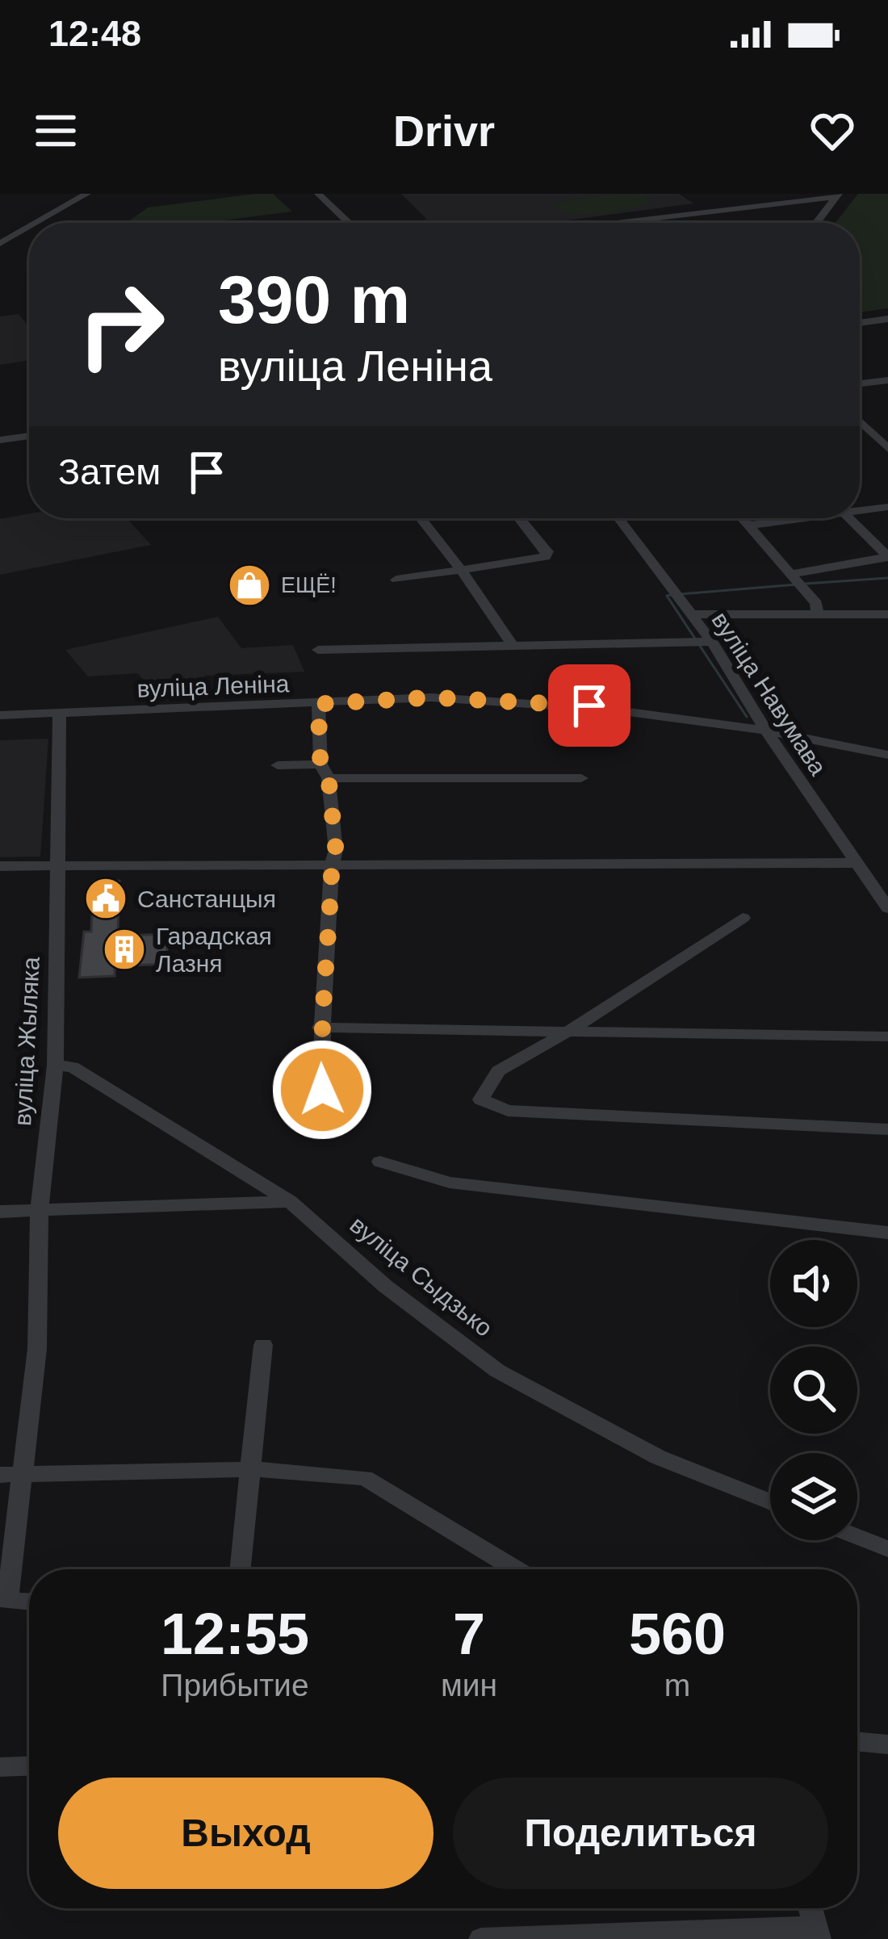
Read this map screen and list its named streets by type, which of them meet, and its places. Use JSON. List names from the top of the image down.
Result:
{
  "streets": {
    "street": [
      "вуліца Леніна",
      "вуліца Навумава",
      "вуліца Жыляка",
      "вуліца Сыдзько"
    ]
  },
  "crossings": [
    ["вуліца Леніна", "вуліца Навумава"],
    ["вуліца Леніна", "вуліца Жыляка"],
    ["вуліца Жыляка", "вуліца Сыдзько"]
  ],
  "places": {
    "shop": ["ЕЩЁ!"],
    "public building": ["Санстанцыя"],
    "building": ["Гарадская Лазня"]
  },
  "page": {
    "status": "12:48",
    "header": "Drivr",
    "turn": ["390 m", "вуліца Леніна"],
    "then": "Затем",
    "eta": [
      "12:55",
      "Прибытие",
      "7",
      "мин",
      "560",
      "m"
    ],
    "buttons": ["Выход", "Поделиться"]
  }
}
